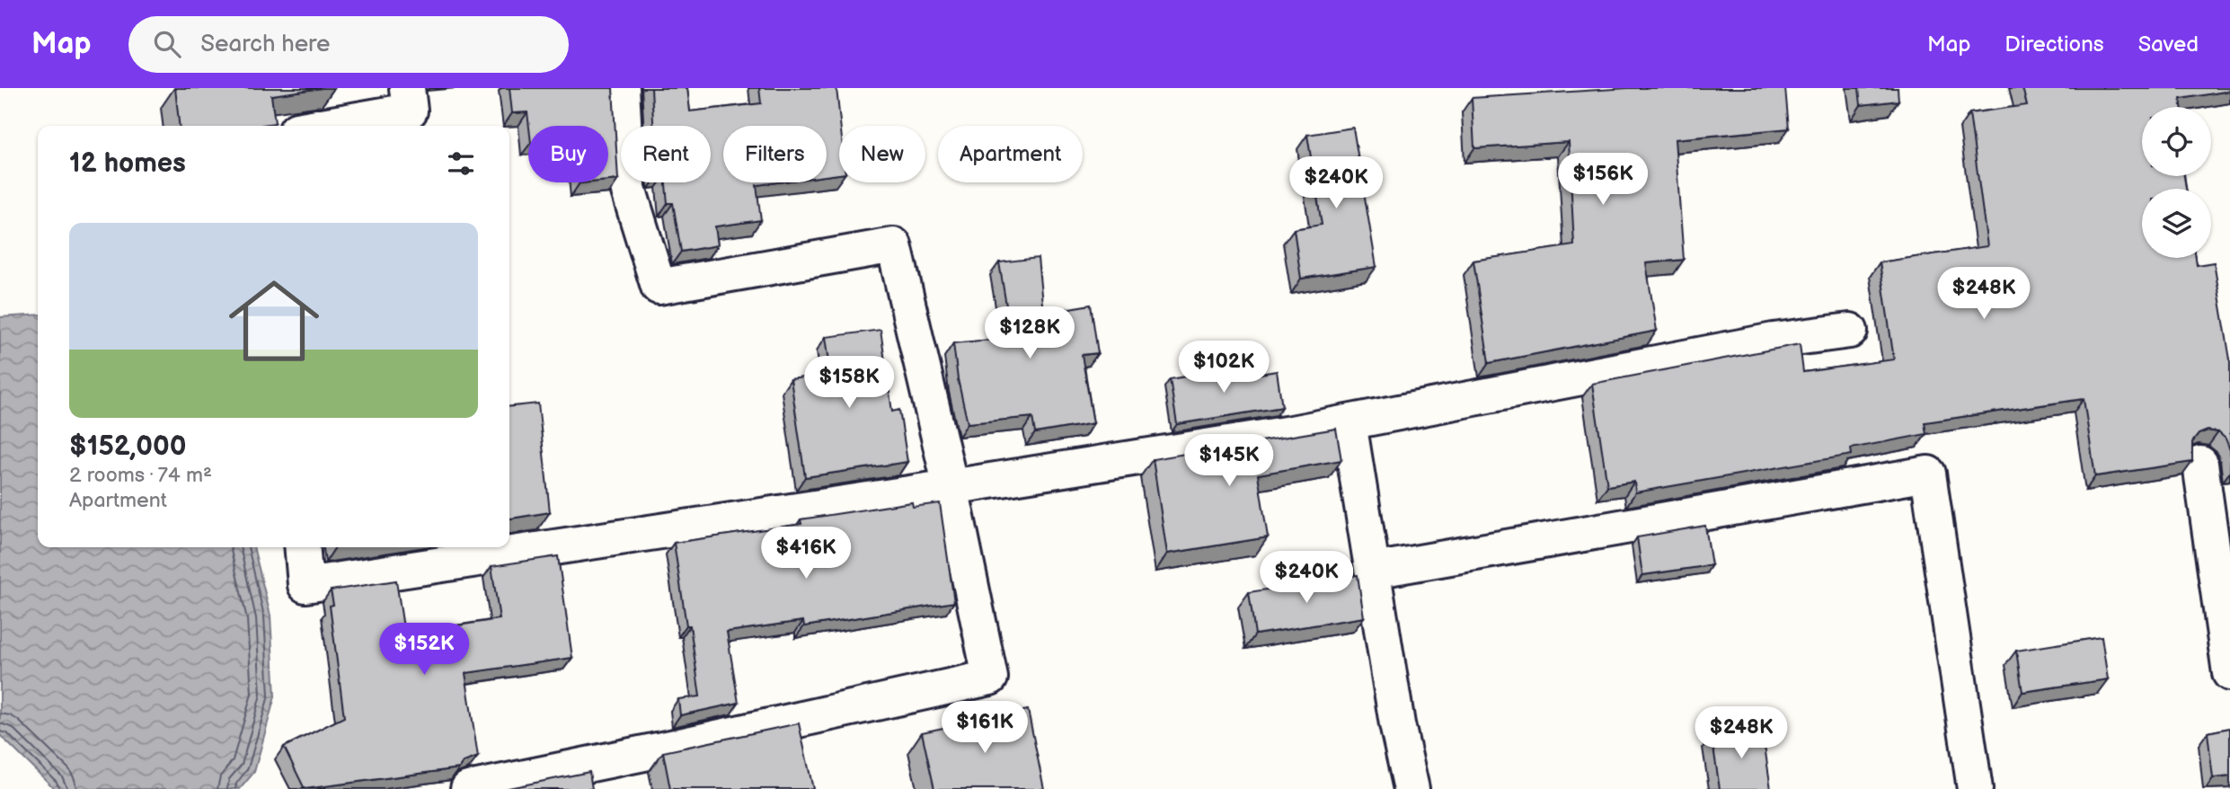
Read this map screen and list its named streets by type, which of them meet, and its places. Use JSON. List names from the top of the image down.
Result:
{
  "page": {
    "header": "Map",
    "search": "Search here",
    "nav": ["Map", "Directions", "Saved"],
    "chip": [
      "Buy",
      "Rent",
      "Filters",
      "New",
      "Apartment"
    ],
    "heading": "12 homes",
    "price": [
      "$156K",
      "$240K",
      "$248K",
      "$128K",
      "$102K",
      "$158K",
      "$145K",
      "$416K",
      "$240K",
      "$152K",
      "$161K",
      "$248K"
    ],
    "list": [
      {
        "name": "$152,000",
        "note": "2 rooms · 74 m² · Apartment"
      }
    ]
  }
}
